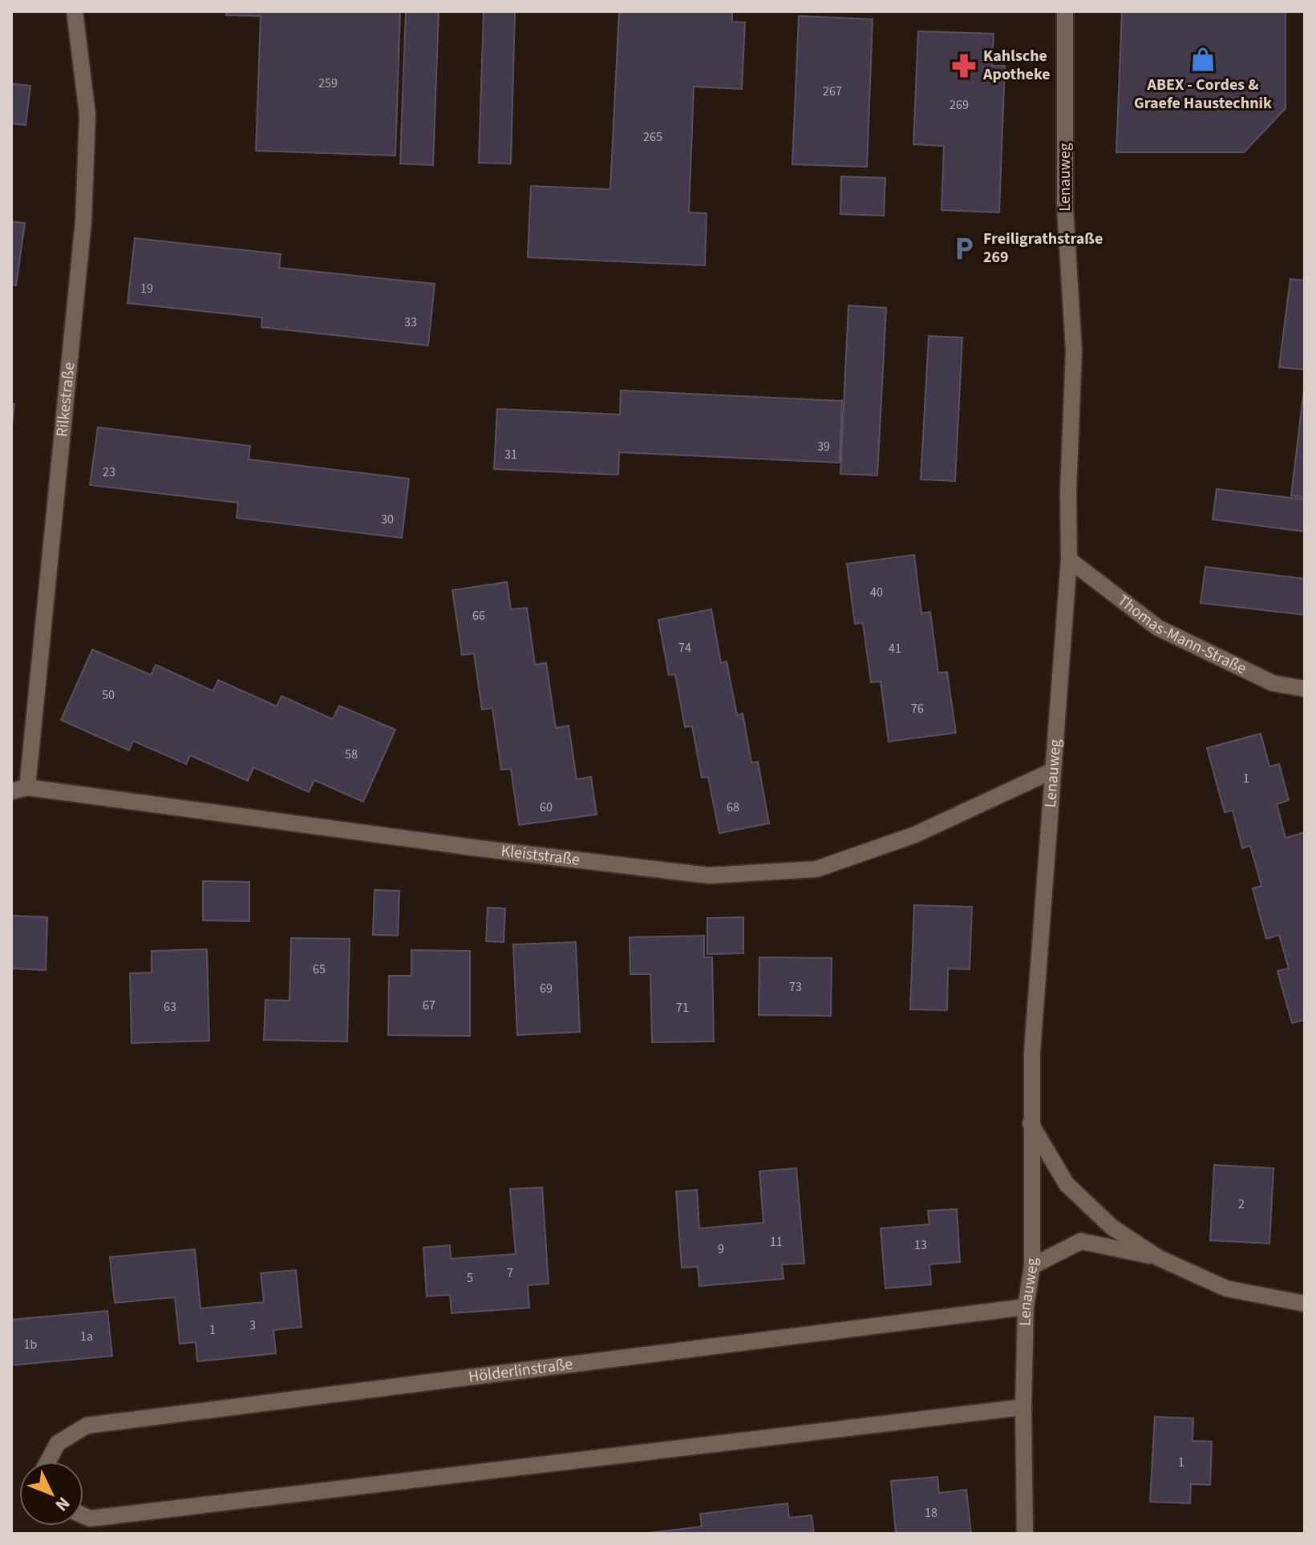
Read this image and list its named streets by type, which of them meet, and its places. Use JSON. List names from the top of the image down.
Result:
{
  "streets": {
    "street": [
      "Lenauweg",
      "Rilkestraße",
      "Thomas-Mann-Straße",
      "Kleiststraße",
      "Hölderlinstraße"
    ]
  },
  "crossings": [
    ["Lenauweg", "Thomas-Mann-Straße"],
    ["Lenauweg", "Kleiststraße"],
    ["Lenauweg", "Hölderlinstraße"],
    ["Rilkestraße", "Kleiststraße"]
  ],
  "places": {
    "shop": ["ABEX - Cordes & Graefe Haustechnik"],
    "pharmacy": ["Kahlsche Apotheke"],
    "parking": ["Freiligrathstraße 269"]
  },
  "house_numbers": [
    "259",
    "267",
    "269",
    "265",
    "19",
    "33",
    "39",
    "31",
    "23",
    "30",
    "40",
    "66",
    "74",
    "41",
    "50",
    "76",
    "58",
    "1",
    "60",
    "68",
    "65",
    "73",
    "69",
    "67",
    "63",
    "71",
    "2",
    "11",
    "13",
    "9",
    "7",
    "5",
    "3",
    "1",
    "1a",
    "1b",
    "1",
    "18"
  ],
  "north": "bottom right"
}
